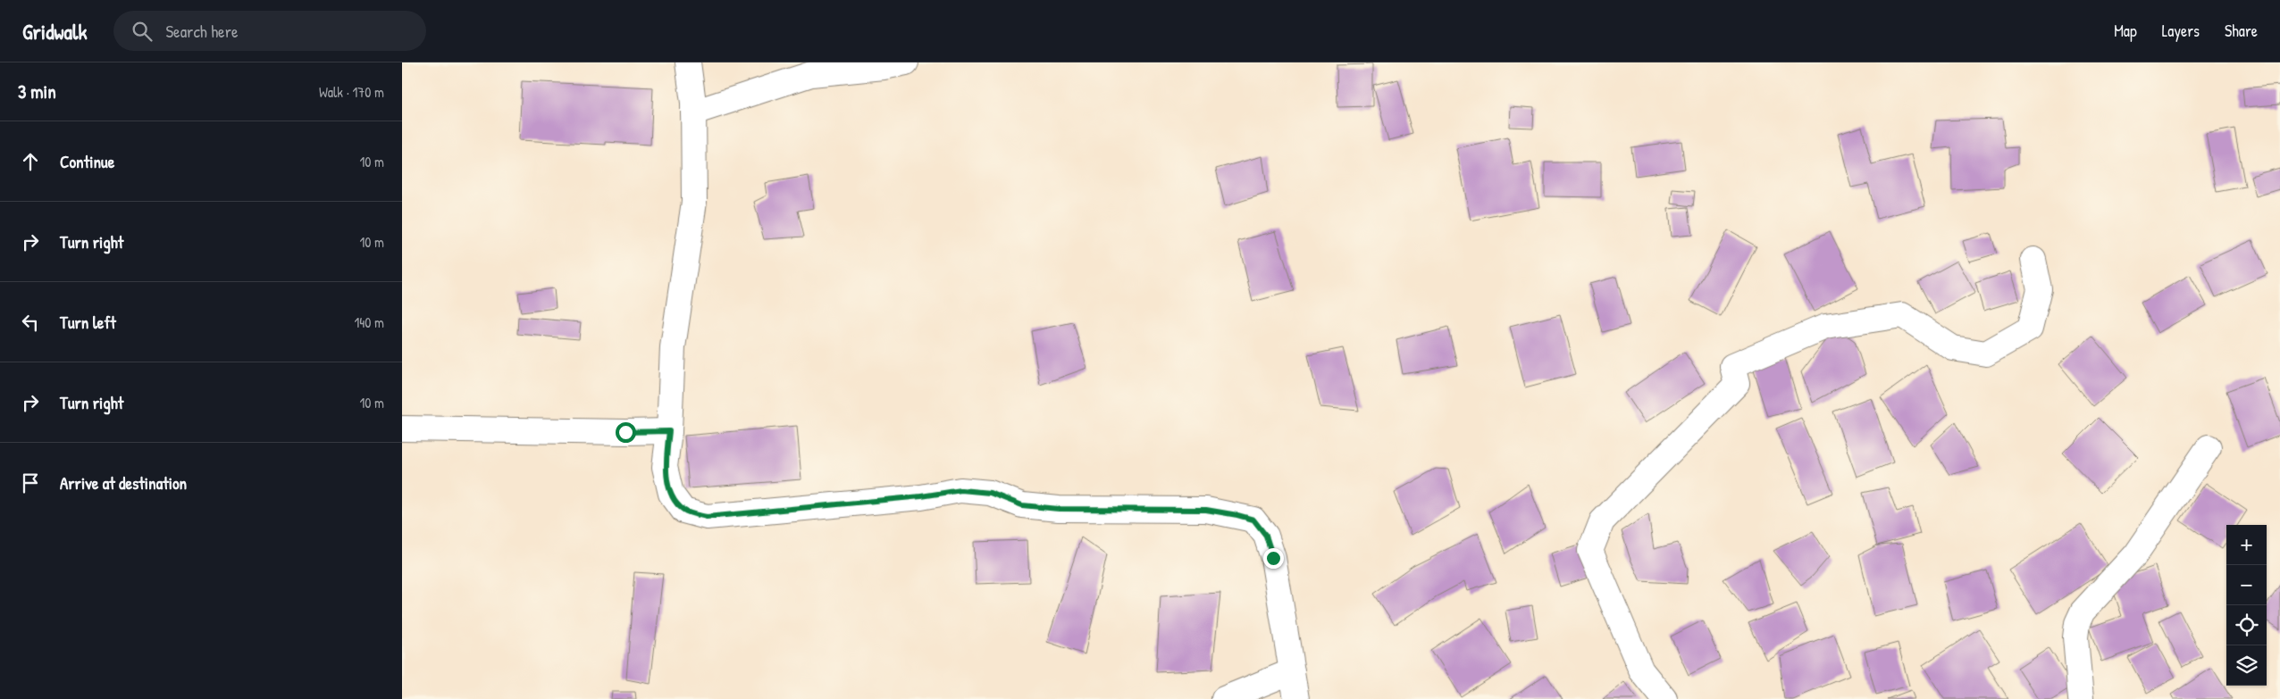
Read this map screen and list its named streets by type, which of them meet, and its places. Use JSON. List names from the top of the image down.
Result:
{
  "page": {
    "header": "Gridwalk",
    "search": "Search here",
    "nav": ["Map", "Layers", "Share"],
    "heading": ["3 min", "Walk · 170 m"],
    "list": [
      ["Continue", "10 m"],
      ["Turn right", "10 m"],
      ["Turn left", "140 m"],
      ["Turn right", "10 m"],
      "Arrive at destination"
    ],
    "map_buttons": ["+", "−"]
  }
}
